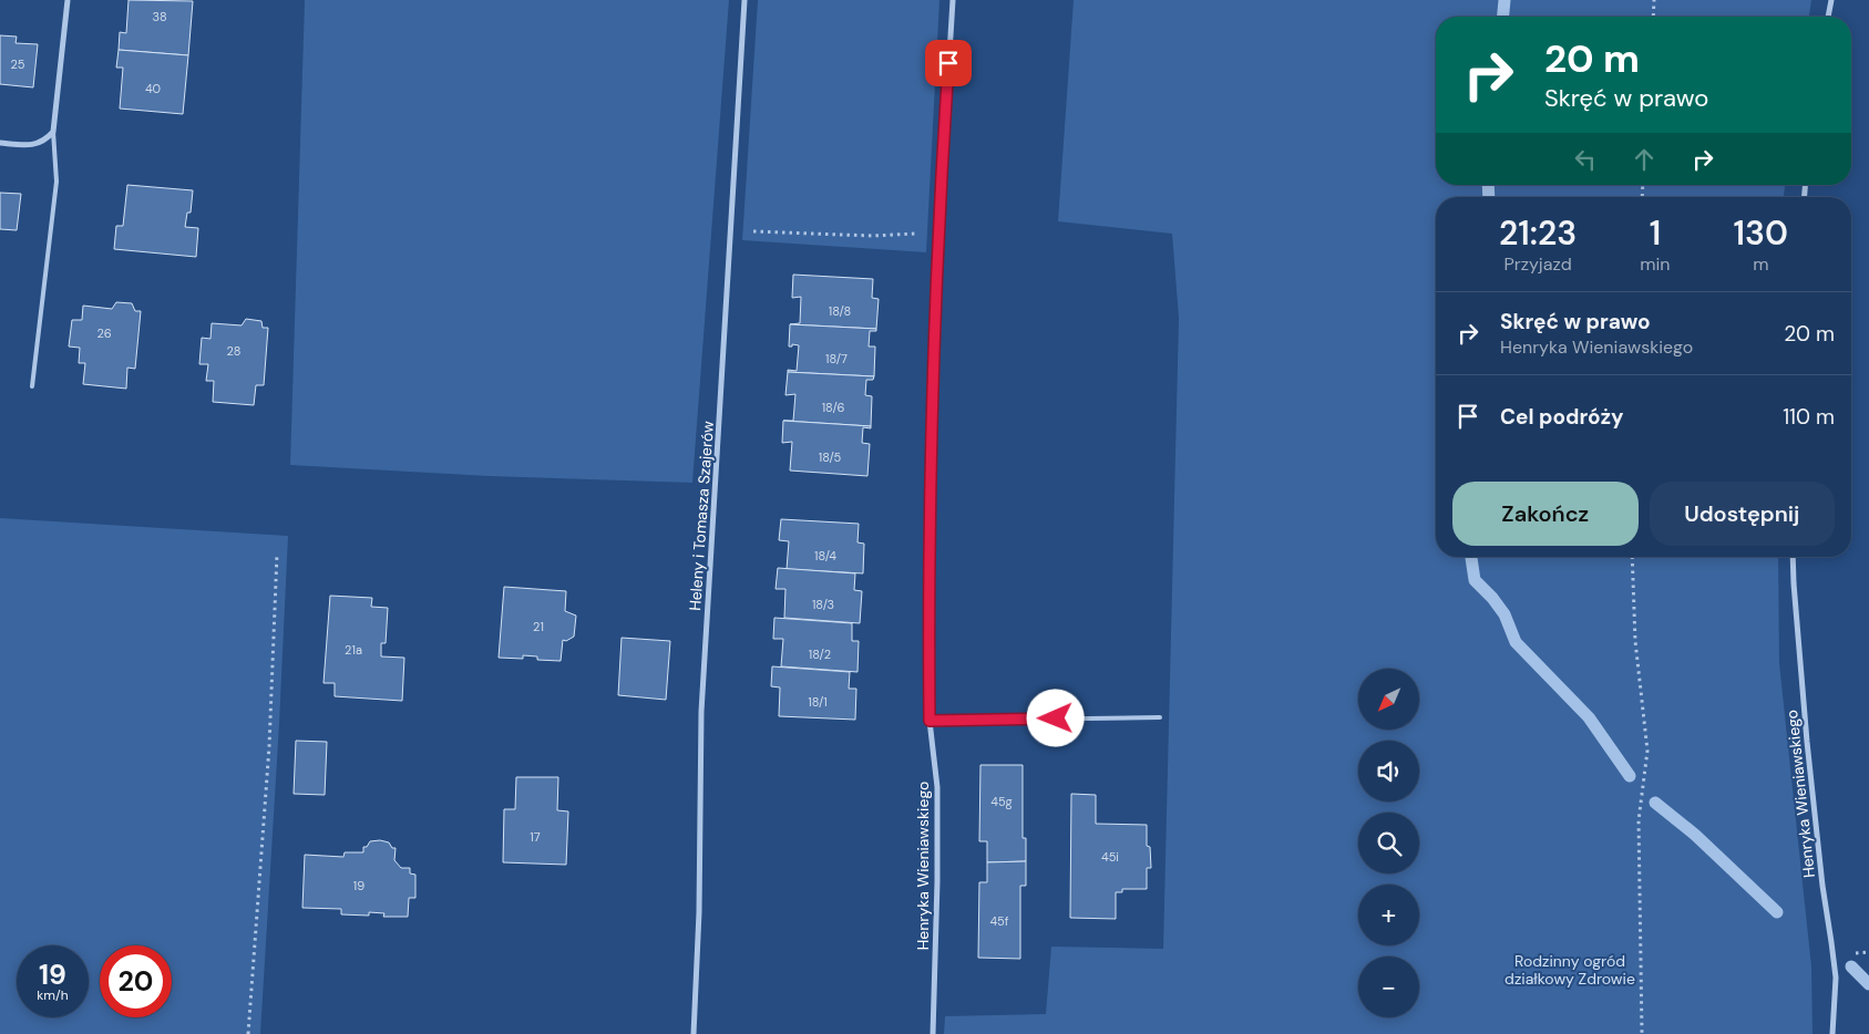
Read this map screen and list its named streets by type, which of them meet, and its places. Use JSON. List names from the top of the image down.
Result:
{
  "streets": {
    "street": ["Heleny i Tomasza Szajerów", "Henryka Wieniawskiego"]
  },
  "parks": ["Rodzinny ogród działkowy Zdrowie"],
  "house_numbers": [
    "38",
    "25",
    "40",
    "18/8",
    "26",
    "28",
    "18/7",
    "18/6",
    "18/5",
    "18/4",
    "18/3",
    "21",
    "21a",
    "18/2",
    "18/1",
    "45g",
    "17",
    "45i",
    "19",
    "45f"
  ],
  "north": "bottom left",
  "page": {
    "turn": ["20 m", "Skręć w prawo"],
    "eta": [
      "21:23",
      "Przyjazd",
      "1",
      "min",
      "130",
      "m"
    ],
    "list": [
      {
        "name": "Skręć w prawo",
        "note": "Henryka Wieniawskiego",
        "value": "20 m"
      },
      {
        "name": "Cel podróży",
        "value": "110 m"
      }
    ],
    "buttons": ["Zakończ", "Udostępnij"],
    "map_buttons": ["+", "−"],
    "speed": "19 km/h",
    "limit": "20"
  }
}
